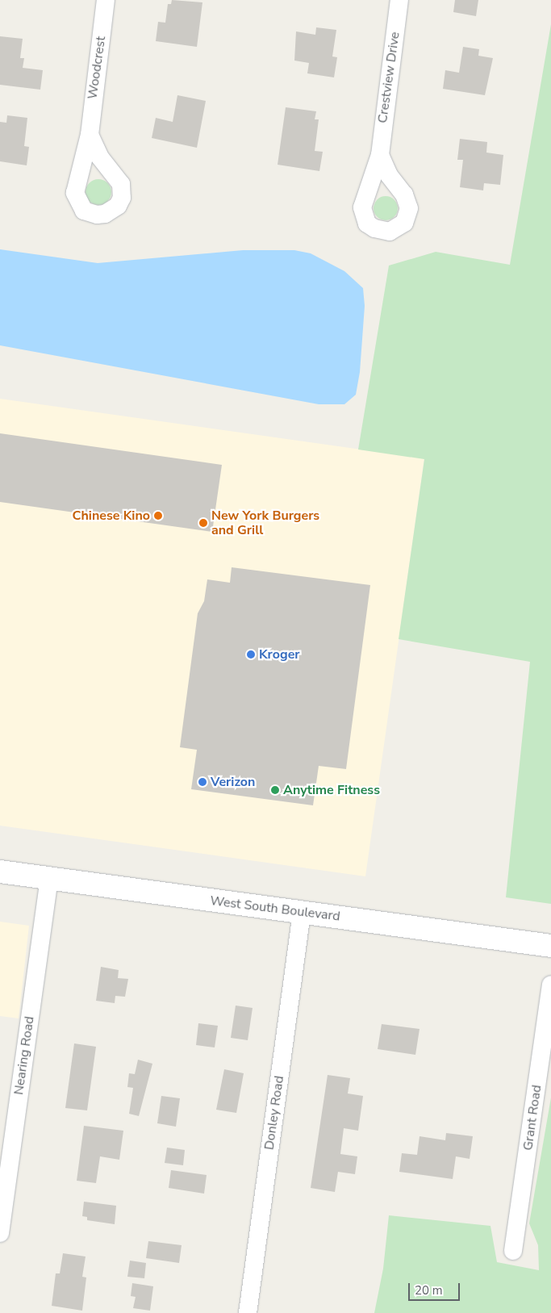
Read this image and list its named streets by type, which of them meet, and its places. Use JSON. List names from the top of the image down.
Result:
{
  "streets": {
    "main road": ["West South Boulevard"],
    "street": [
      "Woodcrest",
      "Crestview Drive",
      "Nearing Road",
      "Donley Road",
      "Grant Road"
    ]
  },
  "crossings": [
    ["West South Boulevard", "Nearing Road"],
    ["West South Boulevard", "Donley Road"]
  ],
  "places": [
    "Chinese Kino",
    "New York Burgers and Grill",
    "Kroger",
    "Verizon",
    "Anytime Fitness"
  ],
  "scale_bar": "20 m"
}
